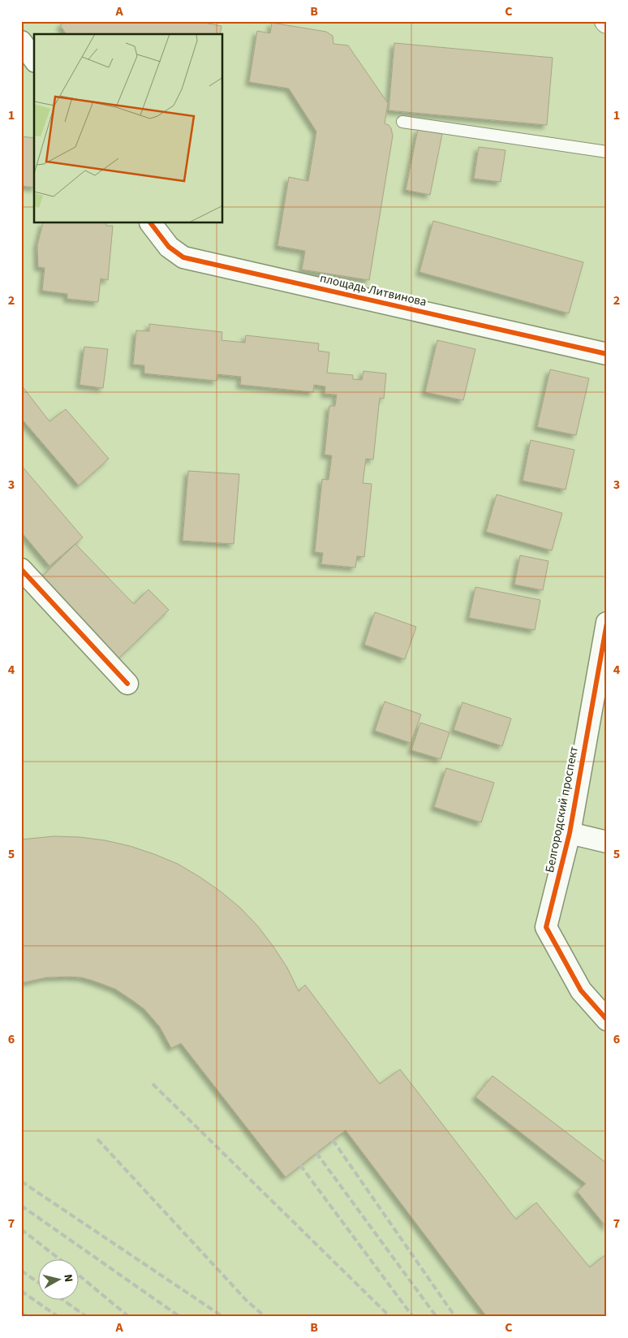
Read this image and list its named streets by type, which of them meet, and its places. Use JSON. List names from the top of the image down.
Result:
{
  "streets": {
    "street": ["площадь Литвинова", "Белгородский проспект"]
  },
  "north": "right",
  "grid": {
    "columns": ["A", "B", "C"],
    "rows": [
      "1",
      "2",
      "3",
      "4",
      "5",
      "6",
      "7"
    ]
  }
}
